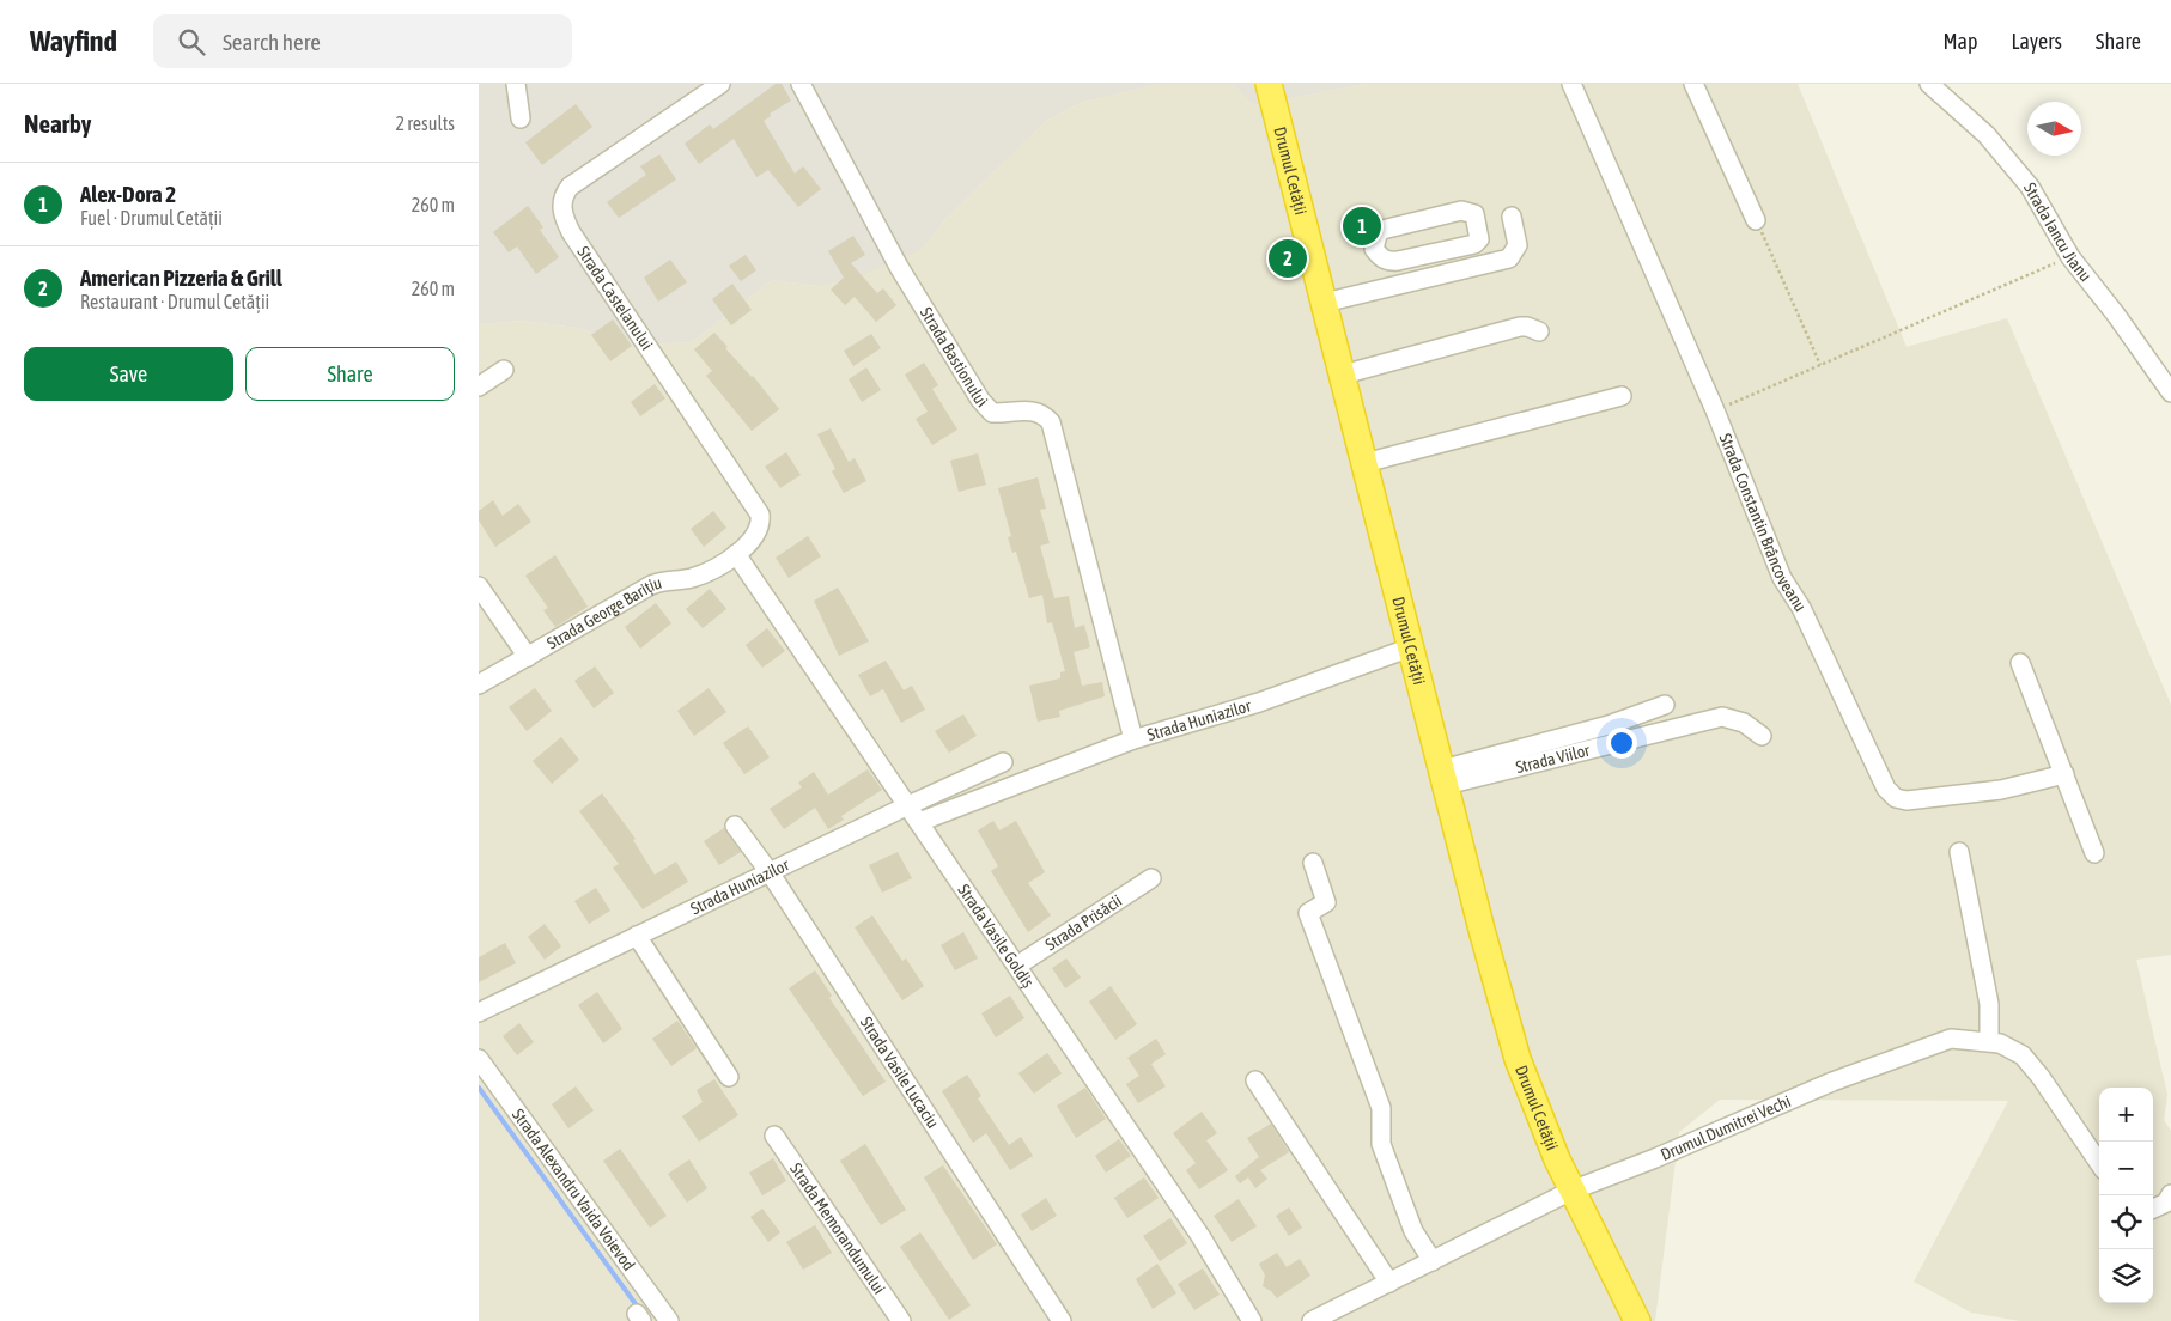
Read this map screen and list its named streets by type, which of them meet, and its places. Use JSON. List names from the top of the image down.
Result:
{
  "streets": {
    "highway": ["Drumul Cetății"],
    "street": [
      "Strada Iancu Jianu",
      "Strada Castelanului",
      "Strada Bastionului",
      "Strada Constantin Brâncoveanu",
      "Strada George Barițiu",
      "Strada Huniazilor",
      "Strada Viilor",
      "Strada Prisăcii",
      "Strada Vasile Goldiș",
      "Strada Vasile Lucaciu",
      "Drumul Dumitrei Vechi",
      "Strada Alexandru Vaida Voievod",
      "Strada Memorandumului"
    ]
  },
  "crossings": [
    ["Drumul Cetății", "Strada Huniazilor"],
    ["Drumul Cetății", "Strada Viilor"],
    ["Drumul Cetății", "Drumul Dumitrei Vechi"],
    ["Strada Castelanului", "Strada George Barițiu"],
    ["Strada Castelanului", "Strada Vasile Goldiș"],
    ["Strada Bastionului", "Strada Huniazilor"],
    ["Strada George Barițiu", "Strada Vasile Goldiș"],
    ["Strada Huniazilor", "Strada Vasile Goldiș"],
    ["Strada Huniazilor", "Strada Vasile Lucaciu"],
    ["Strada Prisăcii", "Strada Vasile Goldiș"]
  ],
  "north": "right",
  "page": {
    "header": "Wayfind",
    "search": "Search here",
    "nav": ["Map", "Layers", "Share"],
    "heading": ["Nearby", "2 results"],
    "list": [
      {
        "mark": "1",
        "name": "Alex-Dora 2",
        "note": "Fuel · Drumul Cetății",
        "value": "260 m"
      },
      {
        "mark": "2",
        "name": "American Pizzeria & Grill",
        "note": "Restaurant · Drumul Cetății",
        "value": "260 m"
      }
    ],
    "pins": ["1", "2"],
    "buttons": ["Save", "Share"],
    "map_buttons": ["+", "−"]
  }
}
